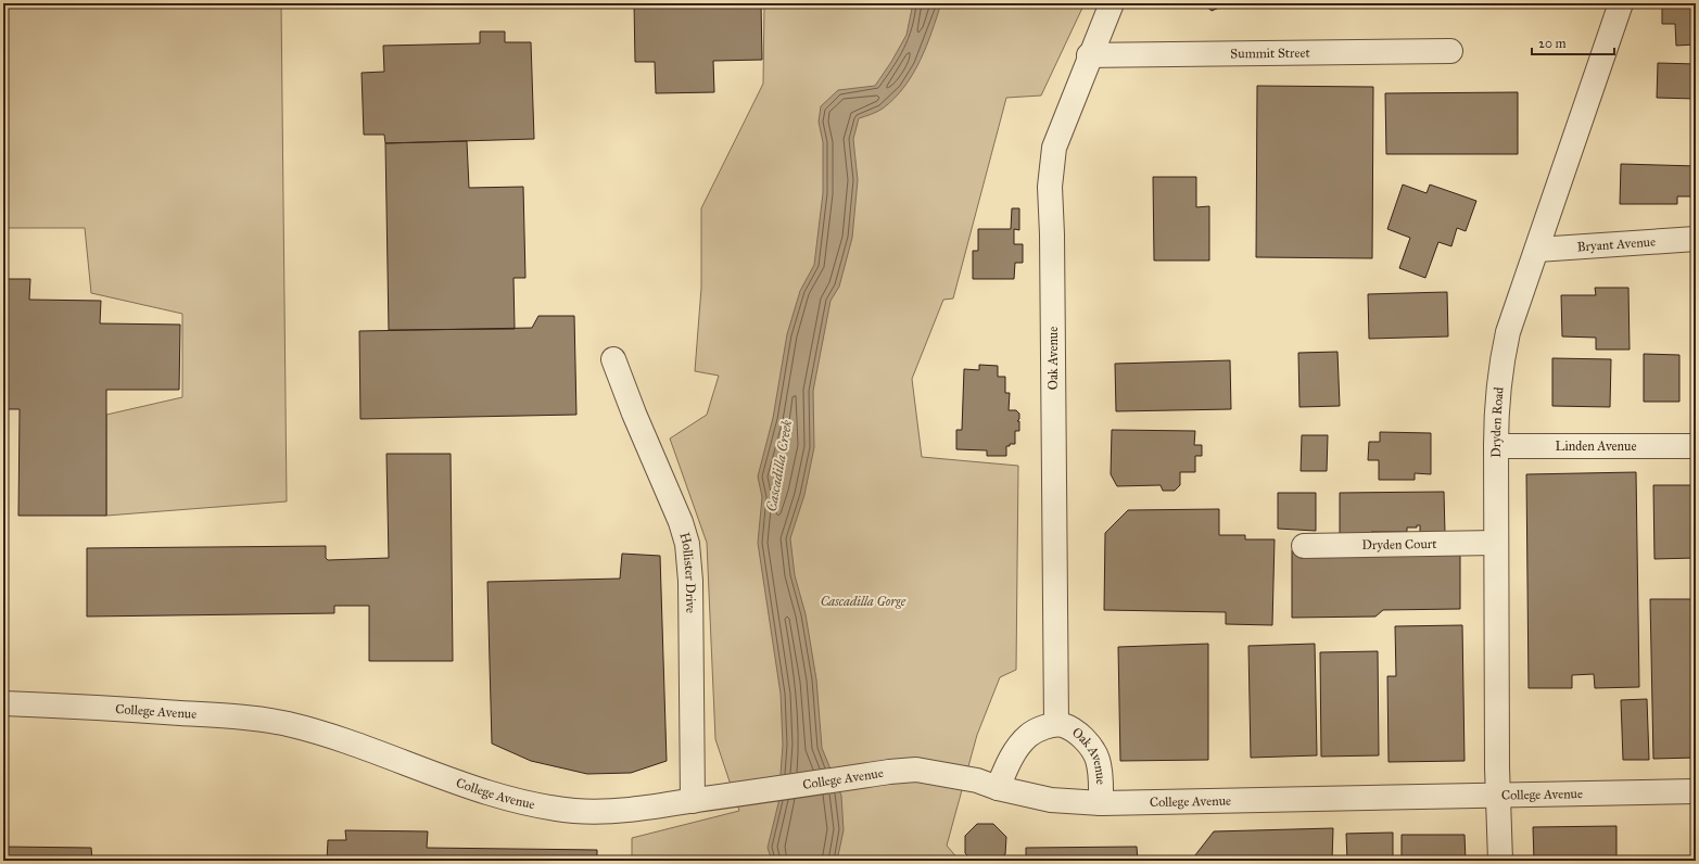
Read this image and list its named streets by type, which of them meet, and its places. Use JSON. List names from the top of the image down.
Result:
{
  "streets": {
    "street": [
      "Summit Street",
      "Bryant Avenue",
      "Oak Avenue",
      "Dryden Road",
      "Linden Avenue",
      "Dryden Court",
      "Hollister Drive",
      "College Avenue"
    ]
  },
  "crossings": [
    ["Summit Street", "Oak Avenue"],
    ["Bryant Avenue", "Dryden Road"],
    ["Oak Avenue", "College Avenue"],
    ["Dryden Road", "Linden Avenue"],
    ["Dryden Road", "Dryden Court"],
    ["Dryden Road", "College Avenue"],
    ["Hollister Drive", "College Avenue"]
  ],
  "water": ["Cascadilla Creek"],
  "parks": ["Cascadilla Gorge"],
  "scale_bar": "20 m"
}
